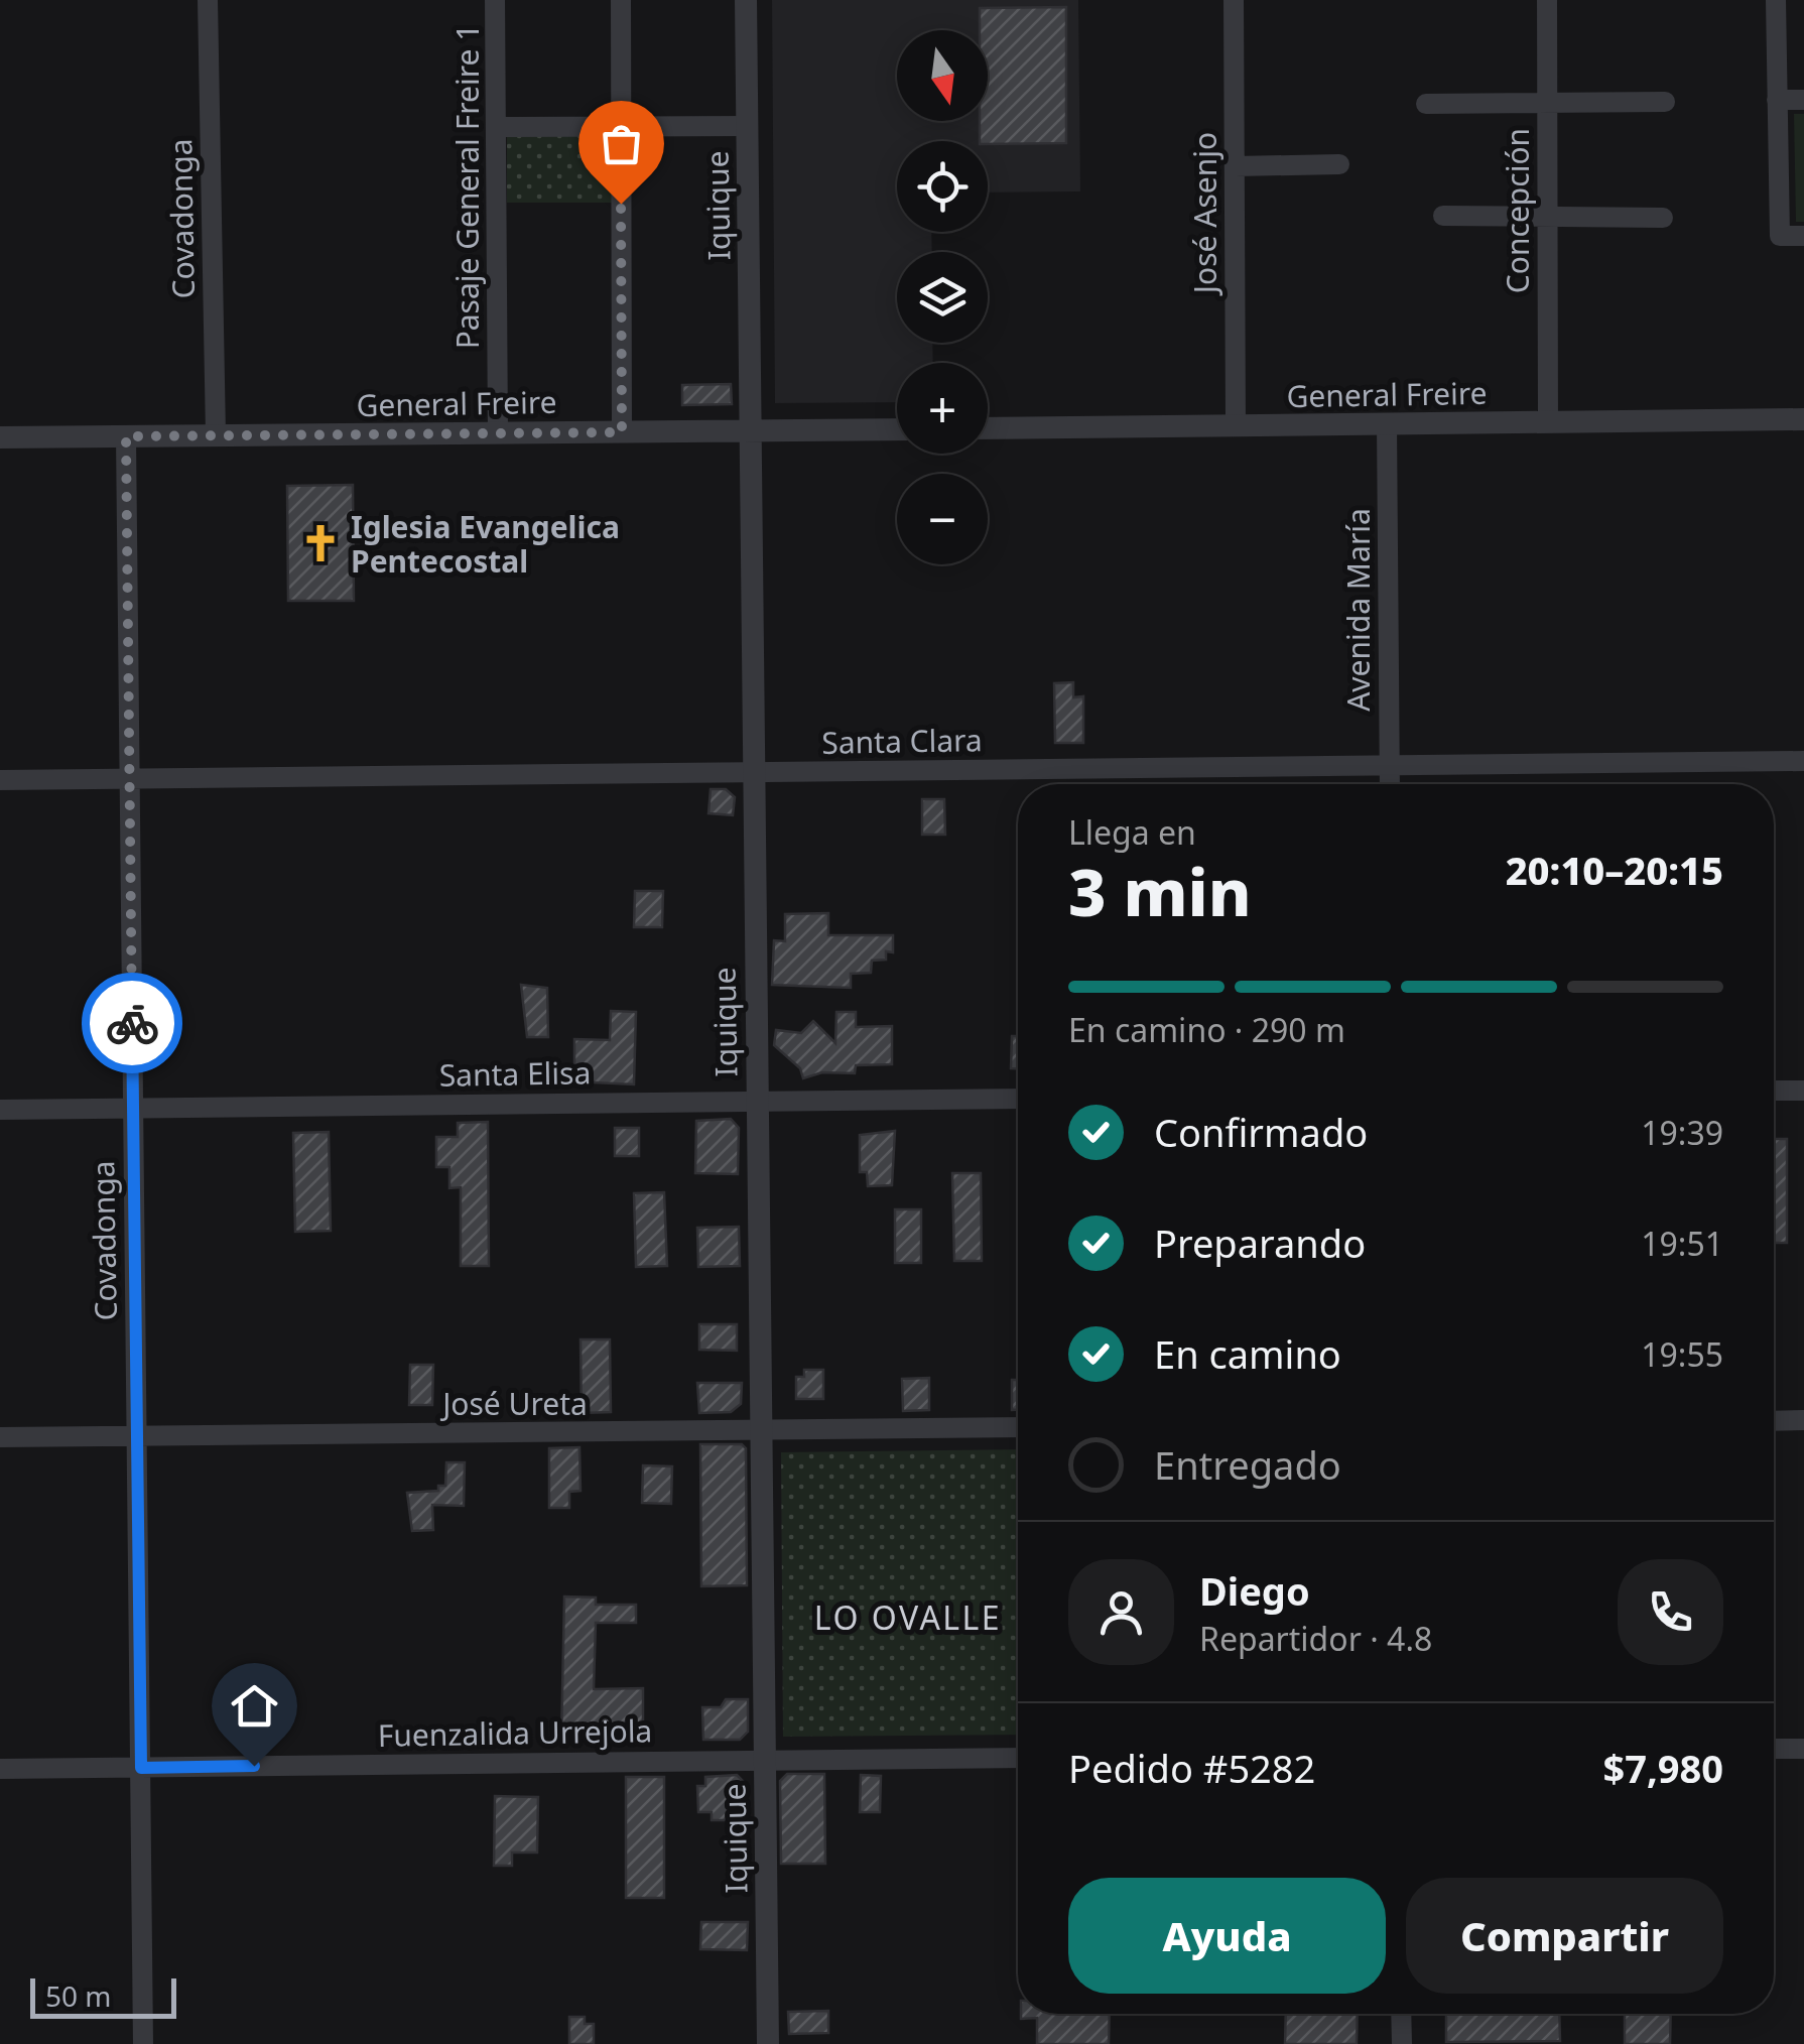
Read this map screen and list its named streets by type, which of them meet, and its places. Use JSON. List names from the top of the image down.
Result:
{
  "streets": {
    "street": [
      "Pasaje General Freire 1",
      "Iquique",
      "Concepción",
      "José Asenjo",
      "Covadonga",
      "General Freire",
      "Avenida María",
      "Santa Clara",
      "Santa Elisa",
      "José Ureta",
      "Fuenzalida Urrejola"
    ]
  },
  "crossings": [
    ["Pasaje General Freire 1", "General Freire"],
    ["Iquique", "General Freire"],
    ["Iquique", "Santa Clara"],
    ["Iquique", "Santa Elisa"],
    ["Iquique", "José Ureta"],
    ["Iquique", "Fuenzalida Urrejola"],
    ["Concepción", "General Freire"],
    ["José Asenjo", "General Freire"],
    ["Covadonga", "General Freire"],
    ["Covadonga", "Santa Clara"],
    ["Covadonga", "Santa Elisa"],
    ["Covadonga", "José Ureta"],
    ["Covadonga", "Fuenzalida Urrejola"],
    ["General Freire", "Avenida María"],
    ["Avenida María", "Santa Clara"]
  ],
  "districts": ["LO OVALLE"],
  "places": {
    "church": ["Iglesia Evangelica Pentecostal"]
  },
  "scale_bar": "50 m",
  "north": "bottom",
  "page": {
    "map_buttons": ["+", "−"],
    "heading": ["3 min", "Llega en", "20:10–20:15"],
    "panel": [
      "Diego",
      "Repartidor · 4.8",
      "Pedido #5282",
      "$7,980"
    ],
    "bar": "En camino · 290 m",
    "list": [
      ["Confirmado", "19:39"],
      ["Preparando", "19:51"],
      ["En camino", "19:55"],
      "Entregado"
    ],
    "buttons": ["Ayuda", "Compartir"],
    "scale": "50 m"
  }
}
